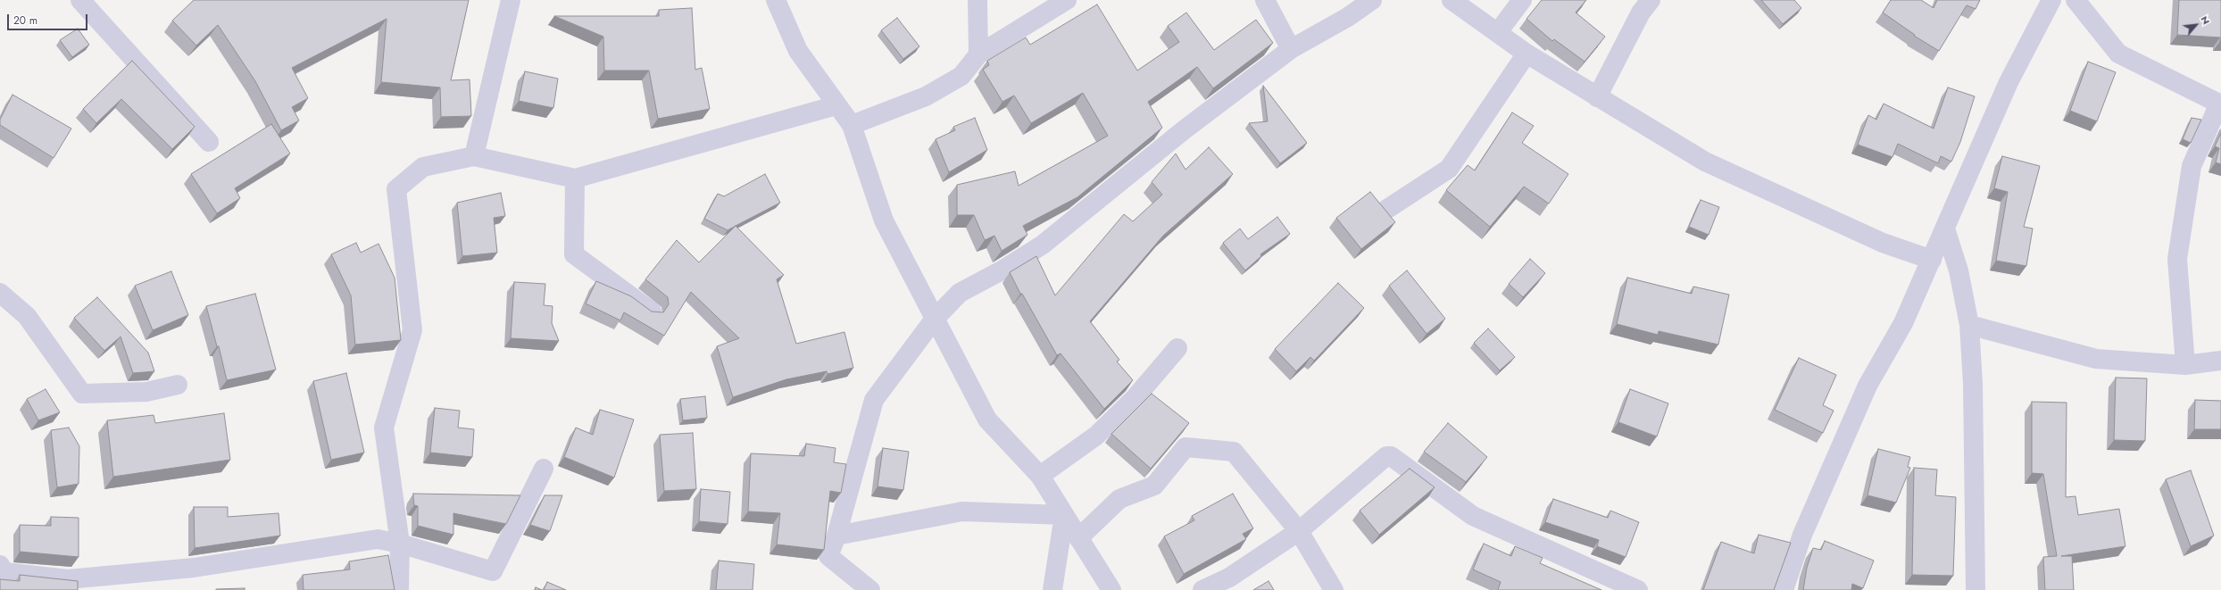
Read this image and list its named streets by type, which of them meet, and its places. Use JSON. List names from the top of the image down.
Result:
{
  "scale_bar": "20 m",
  "north": "top right"
}
